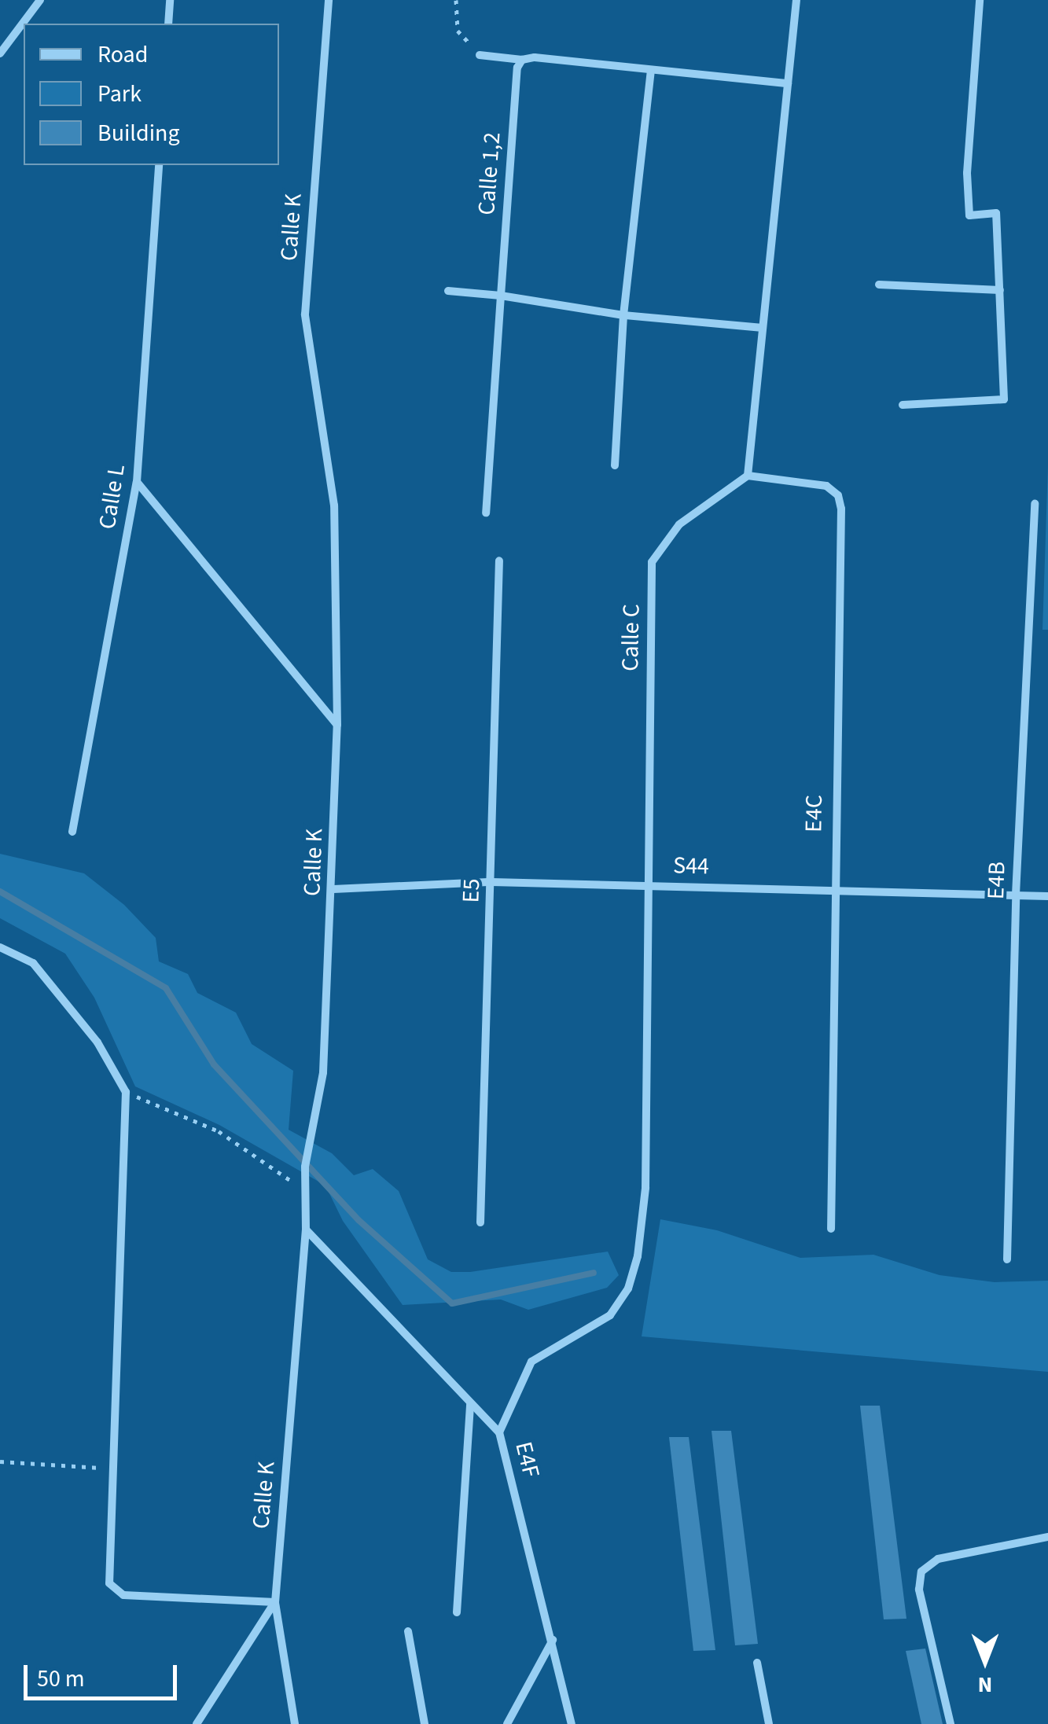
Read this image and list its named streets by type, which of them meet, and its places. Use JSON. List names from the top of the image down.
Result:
{
  "streets": {
    "street": [
      "Calle 1,2",
      "Calle K",
      "Calle L",
      "Calle C",
      "E4C",
      "S44",
      "E4B",
      "E5",
      "E4F"
    ]
  },
  "crossings": [
    ["Calle K", "S44"],
    ["Calle K", "E4F"],
    ["Calle C", "E4C"],
    ["Calle C", "S44"],
    ["Calle C", "E4F"],
    ["E4C", "S44"],
    ["S44", "E4B"],
    ["S44", "E5"]
  ],
  "legend": ["Road", "Park", "Building"],
  "scale_bar": "50 m",
  "north": "bottom"
}
